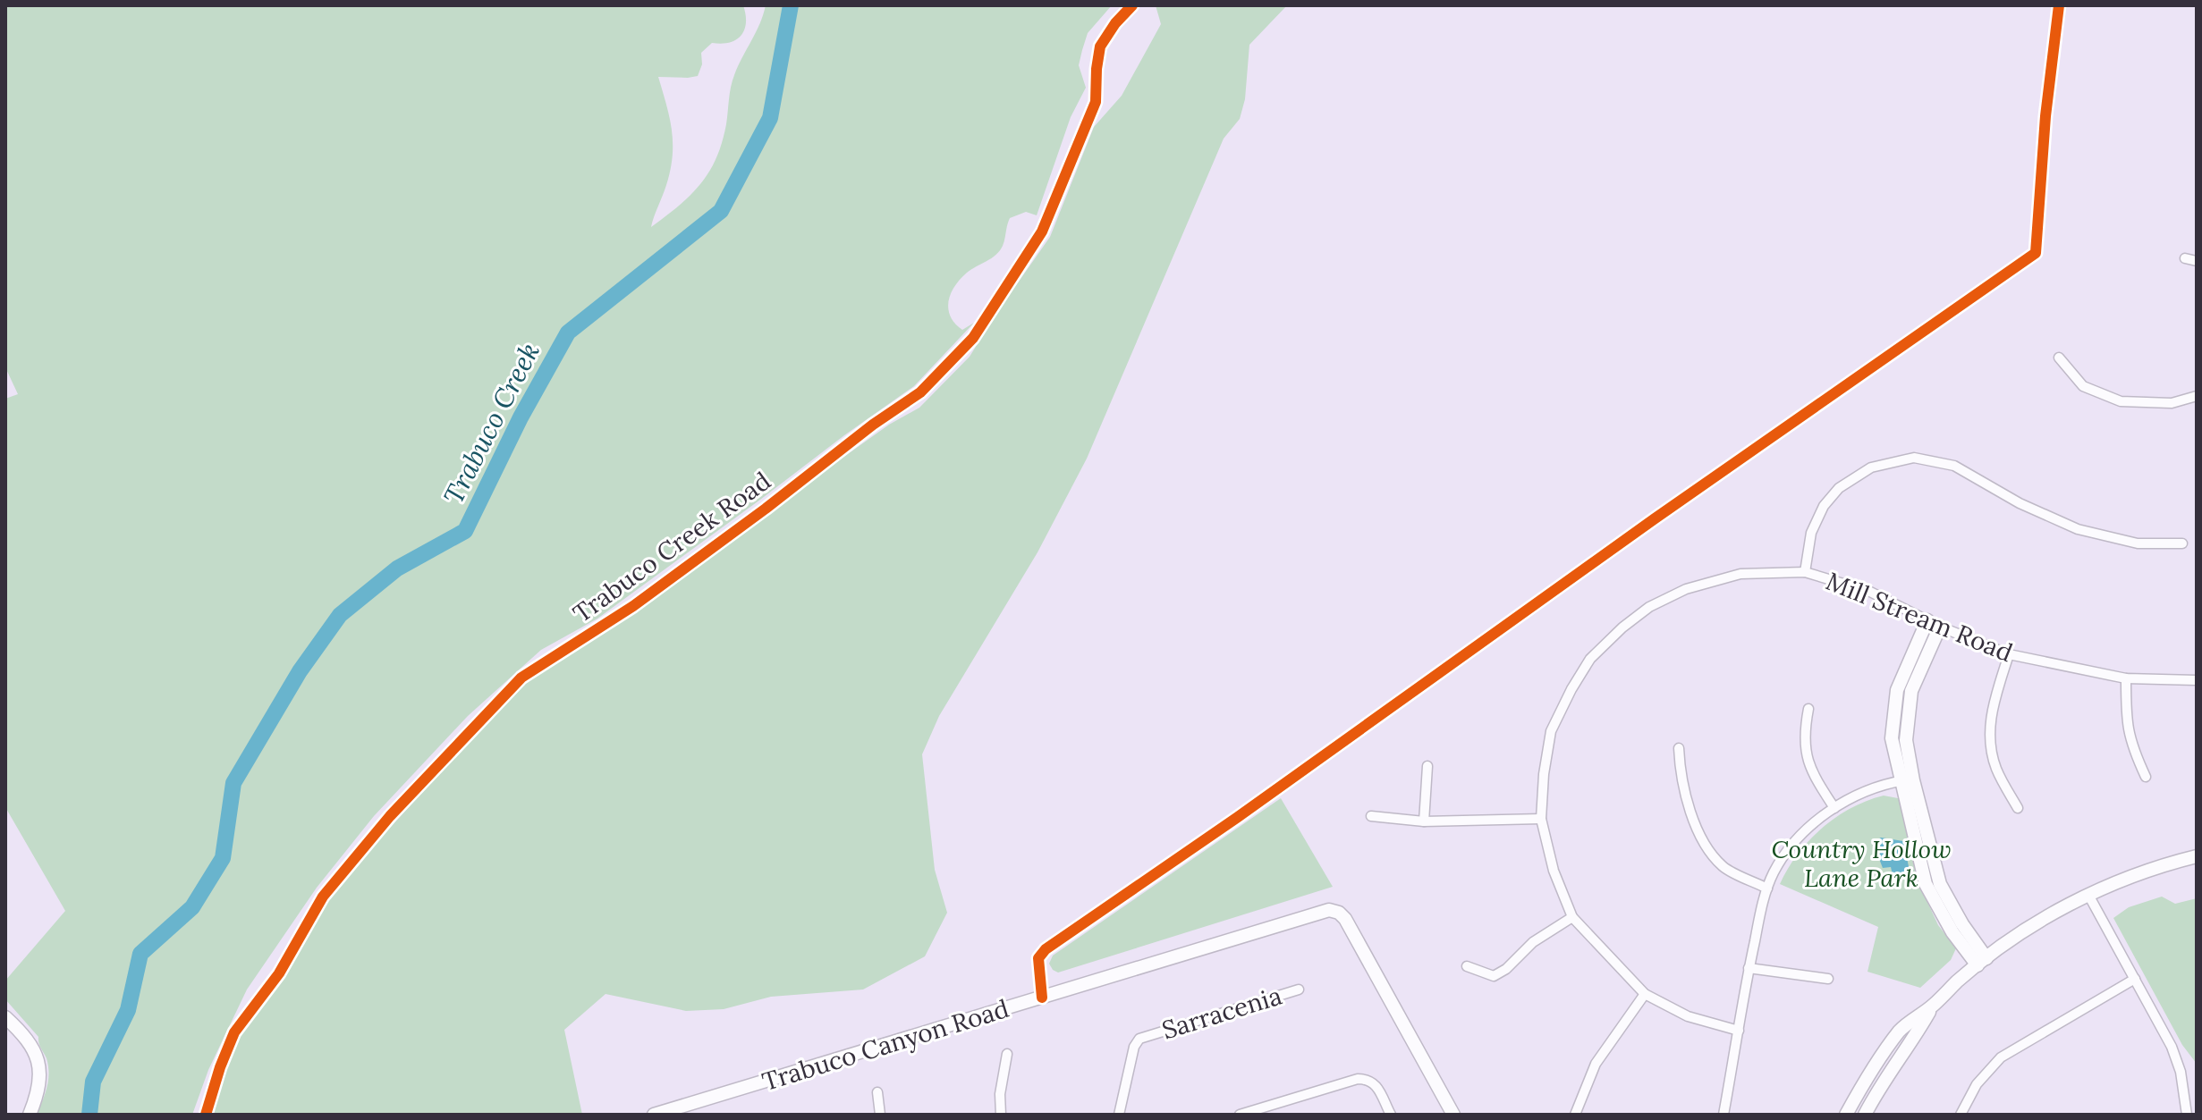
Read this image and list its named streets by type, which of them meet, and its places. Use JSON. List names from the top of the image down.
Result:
{
  "streets": {
    "street": [
      "Trabuco Creek Road",
      "Mill Stream Road",
      "Sarracenia",
      "Trabuco Canyon Road"
    ]
  },
  "water": ["Trabuco Creek"],
  "parks": ["Country Hollow Lane Park"]
}
